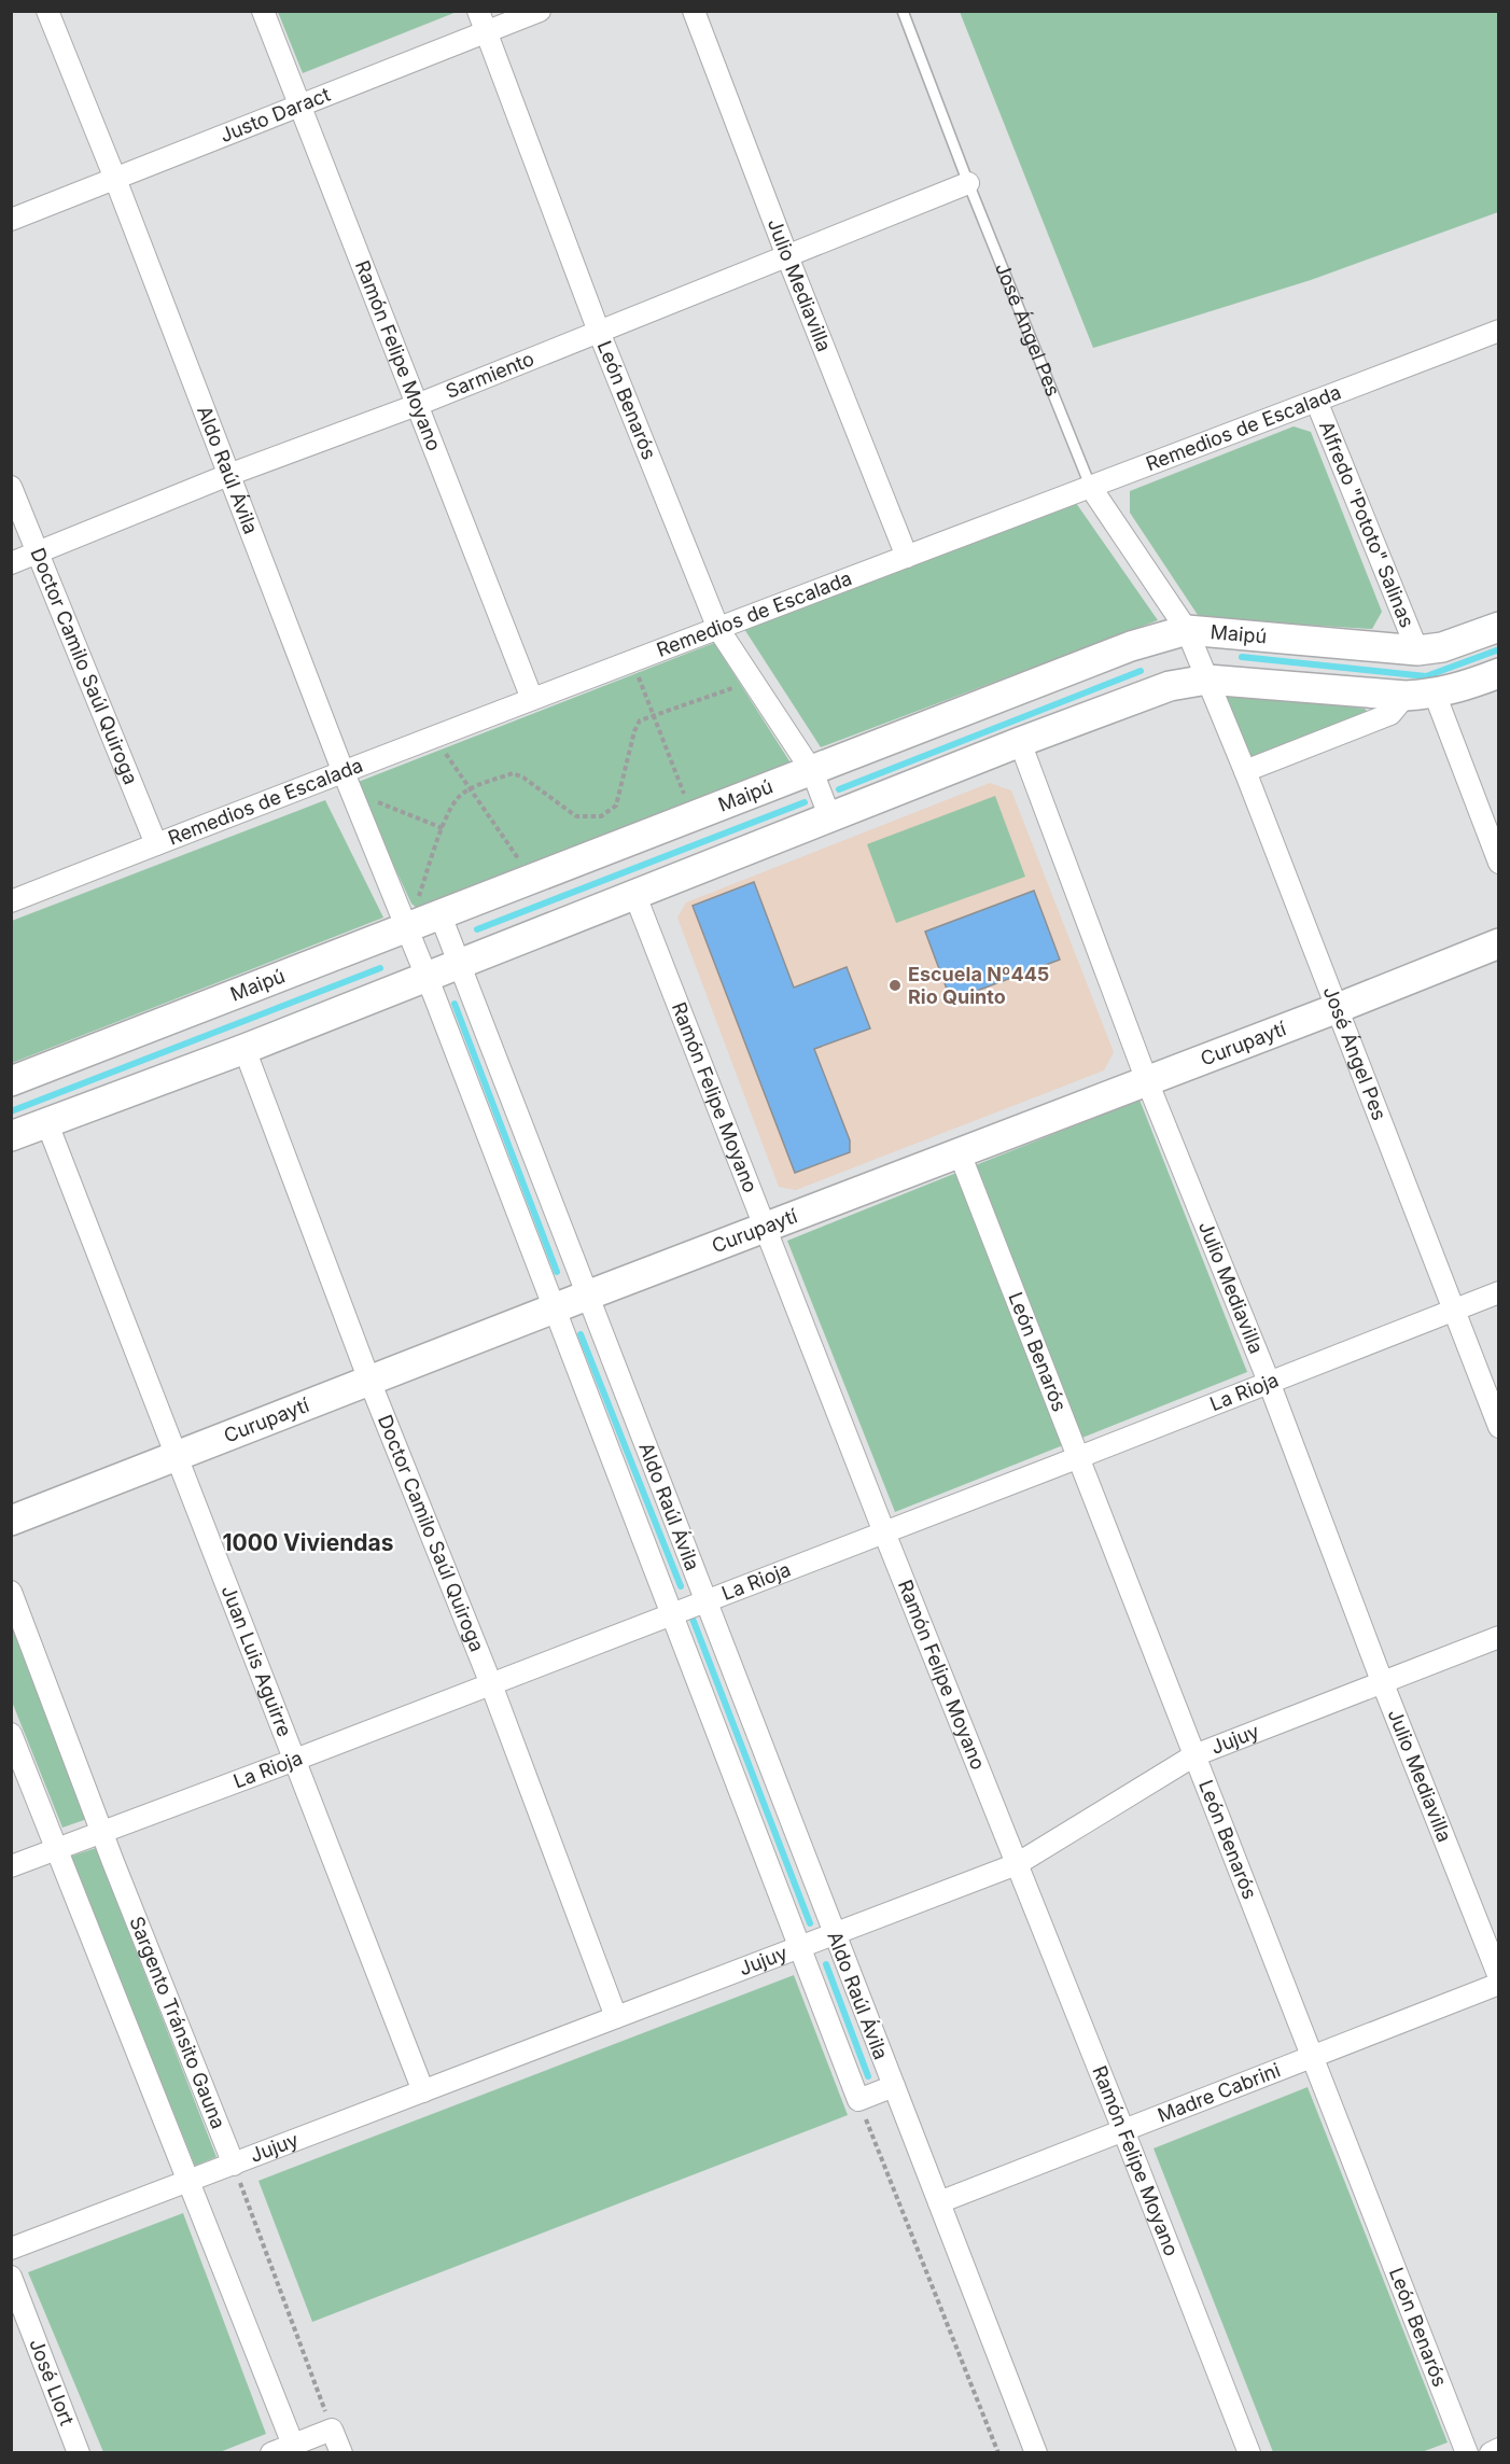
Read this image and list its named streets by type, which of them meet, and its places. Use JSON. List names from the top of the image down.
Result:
{
  "streets": {
    "street": [
      "Justo Daract",
      "Julio Mediavilla",
      "José Ángel Pes",
      "Ramón Felipe Moyano",
      "Sarmiento",
      "León Benarós",
      "Remedios de Escalada",
      "Aldo Raúl Ávila",
      "Alfredo \"Pototo\" Salinas",
      "Maipú",
      "Doctor Camilo Saúl Quiroga",
      "Curupaytí",
      "La Rioja",
      "Juan Luis Aguirre",
      "Jujuy",
      "Sargento Tránsito Gauna",
      "Madre Cabrini",
      "José Llort"
    ]
  },
  "crossings": [
    ["Justo Daract", "Ramón Felipe Moyano"],
    ["Justo Daract", "León Benarós"],
    ["Justo Daract", "Aldo Raúl Ávila"],
    ["Julio Mediavilla", "Sarmiento"],
    ["Julio Mediavilla", "Remedios de Escalada"],
    ["Julio Mediavilla", "Curupaytí"],
    ["Julio Mediavilla", "La Rioja"],
    ["Julio Mediavilla", "Jujuy"],
    ["José Ángel Pes", "Sarmiento"],
    ["José Ángel Pes", "Remedios de Escalada"],
    ["José Ángel Pes", "Maipú"],
    ["José Ángel Pes", "Curupaytí"],
    ["José Ángel Pes", "La Rioja"],
    ["Ramón Felipe Moyano", "Sarmiento"],
    ["Ramón Felipe Moyano", "Remedios de Escalada"],
    ["Ramón Felipe Moyano", "Curupaytí"],
    ["Ramón Felipe Moyano", "La Rioja"],
    ["Ramón Felipe Moyano", "Jujuy"],
    ["Ramón Felipe Moyano", "Madre Cabrini"],
    ["Sarmiento", "León Benarós"],
    ["Sarmiento", "Aldo Raúl Ávila"],
    ["Sarmiento", "Doctor Camilo Saúl Quiroga"],
    ["León Benarós", "Remedios de Escalada"],
    ["León Benarós", "Maipú"],
    ["León Benarós", "Curupaytí"],
    ["León Benarós", "La Rioja"],
    ["León Benarós", "Jujuy"],
    ["León Benarós", "Madre Cabrini"],
    ["Remedios de Escalada", "Aldo Raúl Ávila"],
    ["Remedios de Escalada", "Alfredo \"Pototo\" Salinas"],
    ["Remedios de Escalada", "Doctor Camilo Saúl Quiroga"],
    ["Aldo Raúl Ávila", "Maipú"],
    ["Aldo Raúl Ávila", "Curupaytí"],
    ["Aldo Raúl Ávila", "La Rioja"],
    ["Aldo Raúl Ávila", "Jujuy"],
    ["Aldo Raúl Ávila", "Madre Cabrini"],
    ["Alfredo \"Pototo\" Salinas", "Maipú"],
    ["Doctor Camilo Saúl Quiroga", "Curupaytí"],
    ["Doctor Camilo Saúl Quiroga", "La Rioja"],
    ["Doctor Camilo Saúl Quiroga", "Jujuy"],
    ["Curupaytí", "Juan Luis Aguirre"],
    ["La Rioja", "Juan Luis Aguirre"],
    ["La Rioja", "Sargento Tránsito Gauna"],
    ["Juan Luis Aguirre", "Jujuy"],
    ["Jujuy", "Sargento Tránsito Gauna"]
  ],
  "districts": ["1000 Viviendas"],
  "places": ["Escuela Nº445 Rio Quinto"]
}
